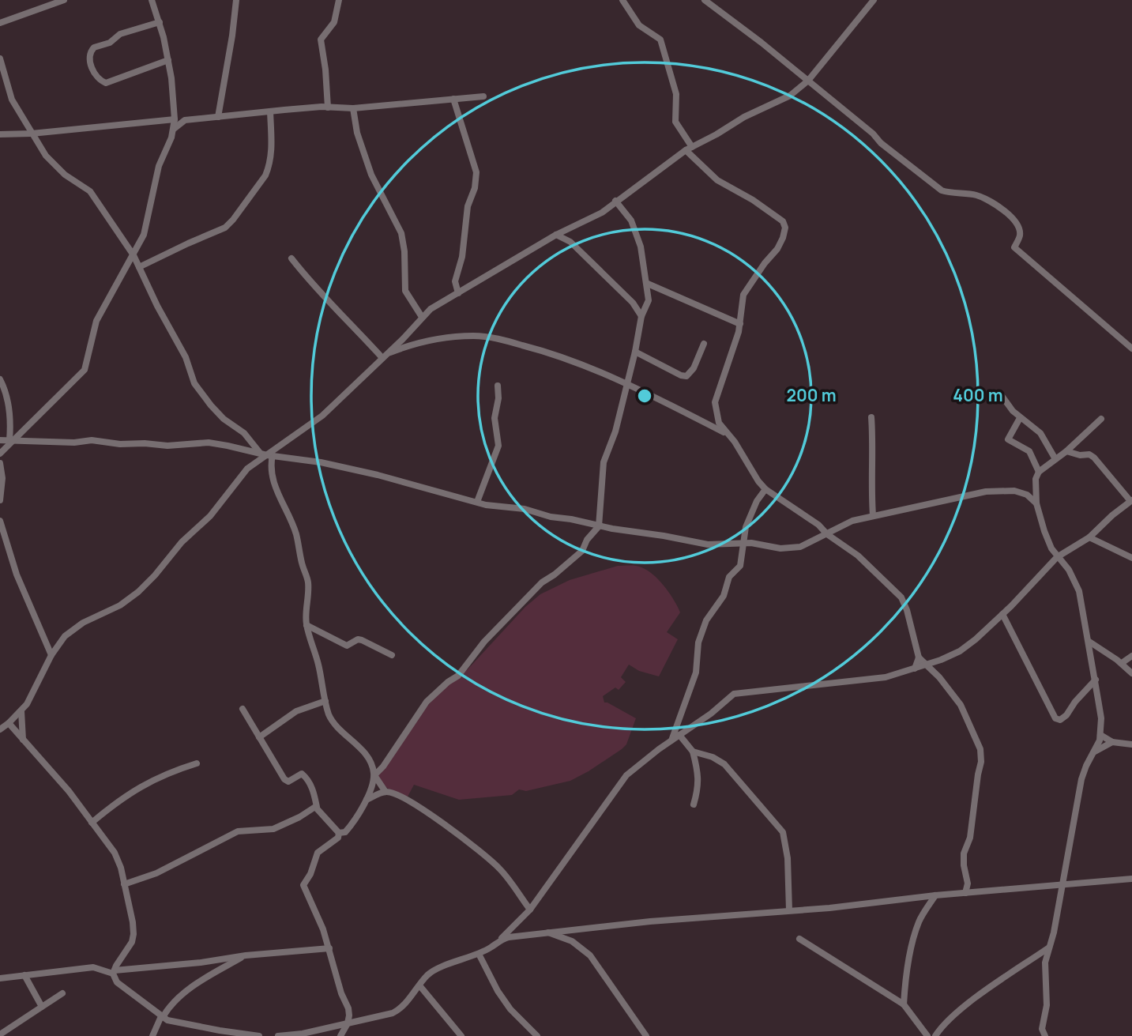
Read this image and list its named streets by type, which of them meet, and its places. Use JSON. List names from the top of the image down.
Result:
{
  "rings": ["200 m", "400 m"]
}
